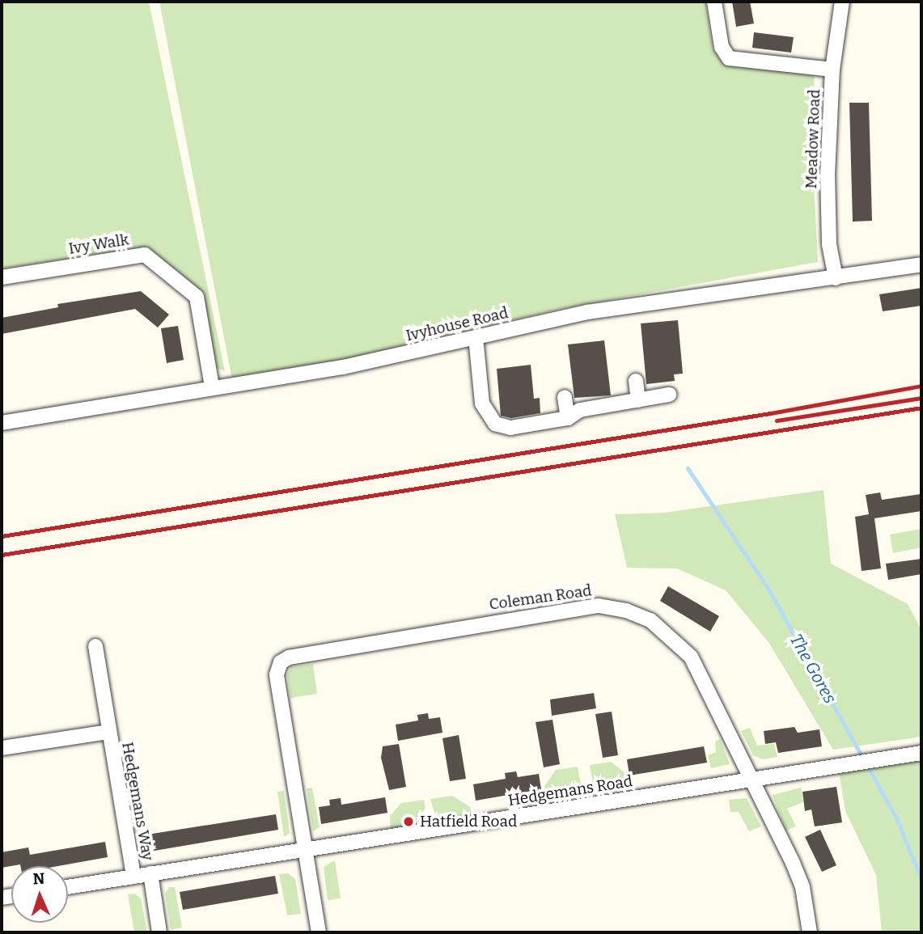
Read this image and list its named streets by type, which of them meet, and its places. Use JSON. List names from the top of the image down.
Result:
{
  "streets": {
    "street": [
      "Meadow Road",
      "Ivy Walk",
      "Ivyhouse Road",
      "Coleman Road",
      "Hedgemans Road",
      "Hedgemans Way"
    ]
  },
  "crossings": [
    ["Meadow Road", "Ivyhouse Road"],
    ["Ivy Walk", "Ivyhouse Road"],
    ["Coleman Road", "Hedgemans Road"],
    ["Hedgemans Road", "Hedgemans Way"]
  ],
  "water": ["The Gores"],
  "places": ["Hatfield Road"],
  "north": "top"
}
